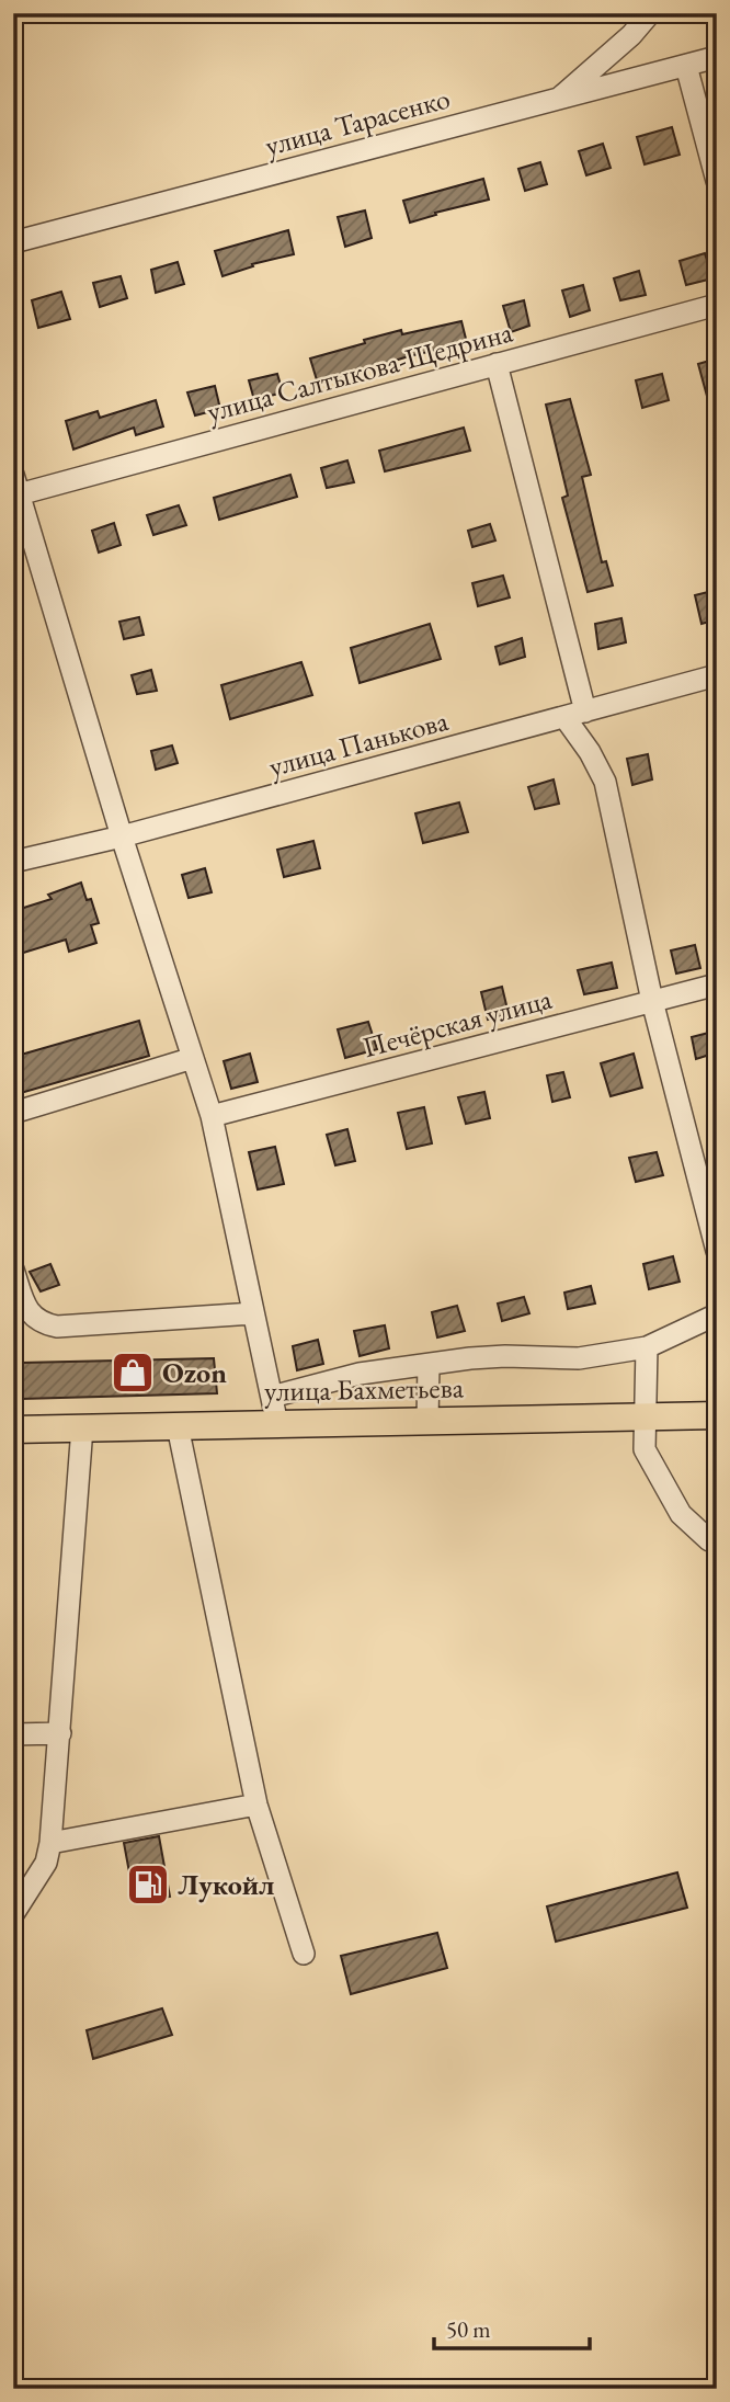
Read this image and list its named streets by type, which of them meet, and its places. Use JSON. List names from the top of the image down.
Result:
{
  "streets": {
    "main road": ["улица Бахметьева"],
    "street": [
      "улица Тарасенко",
      "улица Салтыкова-Щедрина",
      "улица Панькова",
      "Печёрская улица"
    ]
  },
  "places": {
    "shop": ["Ozon"],
    "fuel station": ["Лукойл"]
  },
  "scale_bar": "50 m"
}
